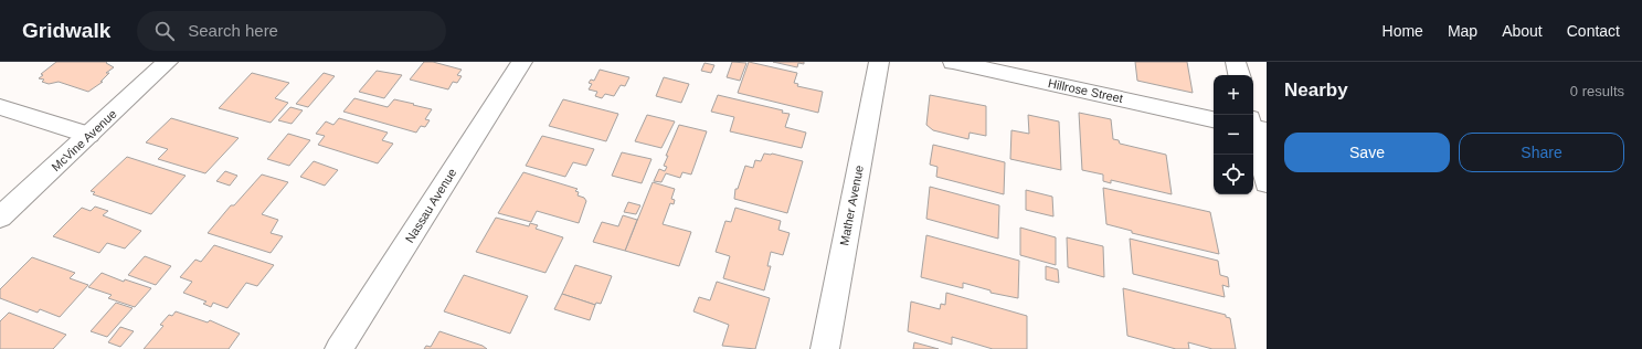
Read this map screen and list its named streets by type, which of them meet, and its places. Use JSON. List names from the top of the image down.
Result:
{
  "streets": {
    "street": [
      "Hillrose Street",
      "McVine Avenue",
      "Nassau Avenue",
      "Mather Avenue"
    ]
  },
  "page": {
    "header": "Gridwalk",
    "search": "Search here",
    "nav": [
      "Home",
      "Map",
      "About",
      "Contact"
    ],
    "heading": ["Nearby", "0 results"],
    "map_buttons": ["+", "−"],
    "buttons": ["Save", "Share"]
  }
}
